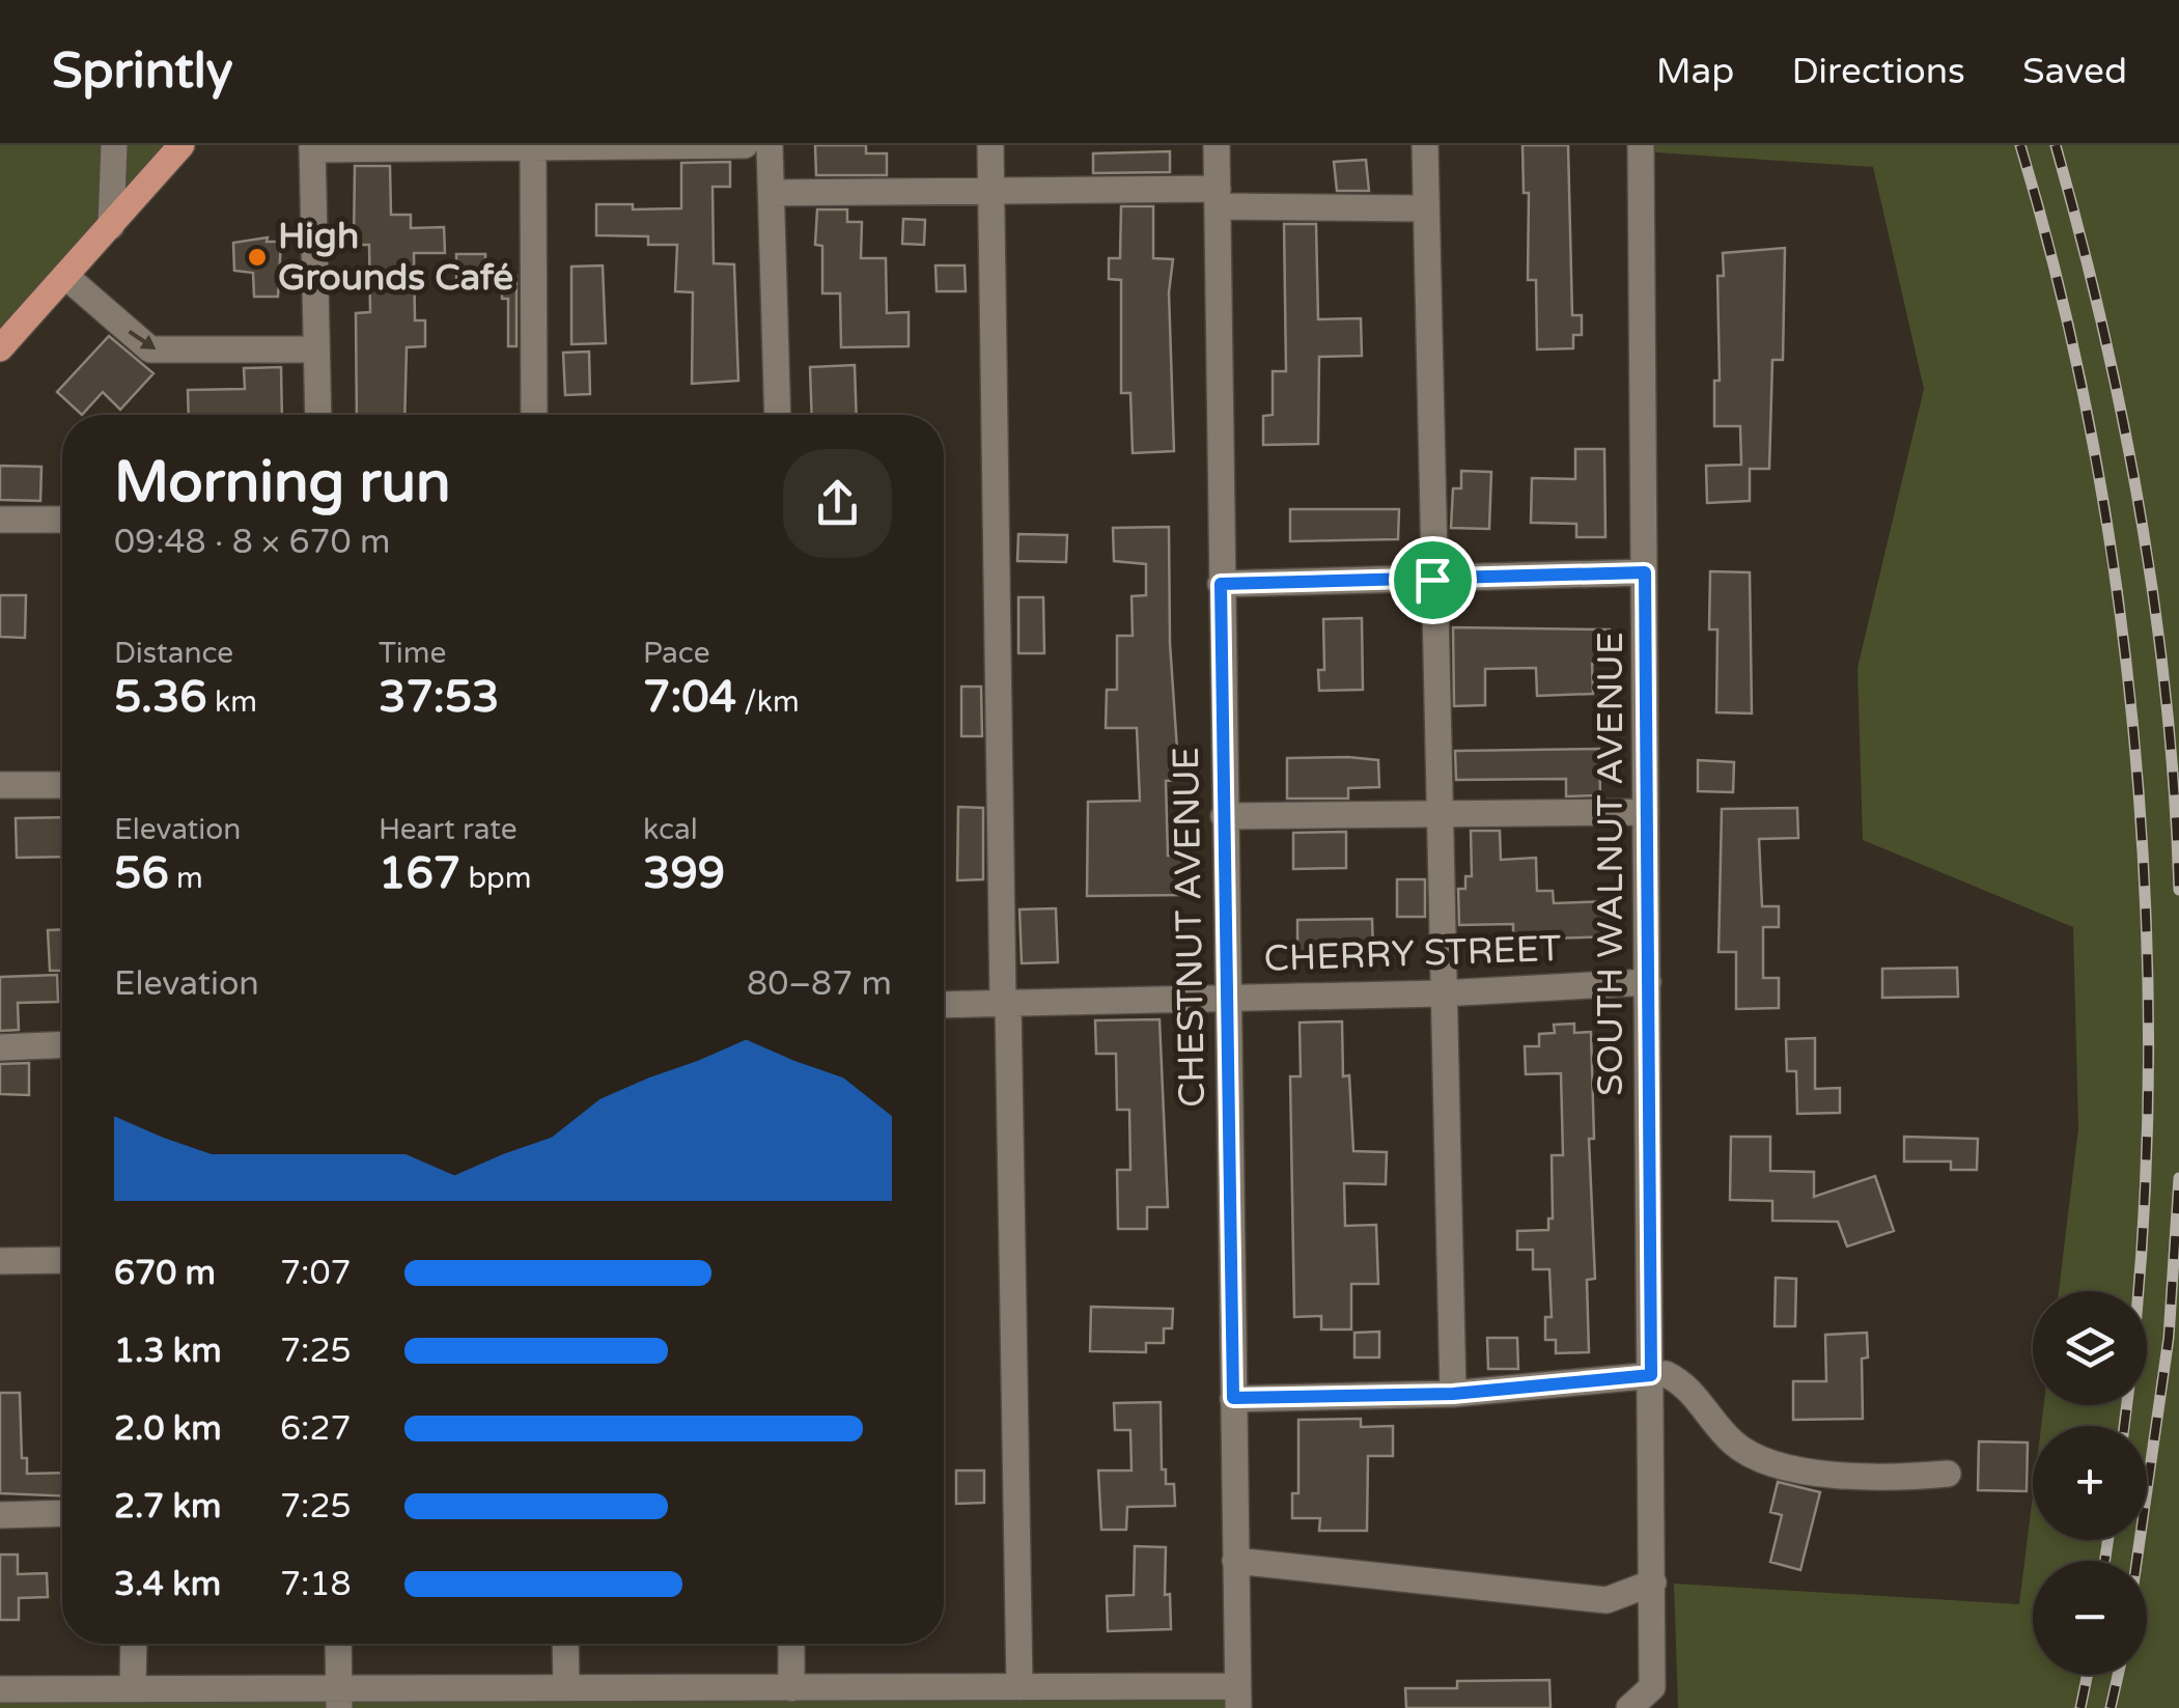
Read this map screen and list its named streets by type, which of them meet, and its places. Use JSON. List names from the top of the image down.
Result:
{
  "streets": {
    "street": ["SOUTH WALNUT AVENUE", "CHESTNUT AVENUE", "CHERRY STREET"]
  },
  "crossings": [
    ["SOUTH WALNUT AVENUE", "CHERRY STREET"],
    ["CHESTNUT AVENUE", "CHERRY STREET"]
  ],
  "places": ["High Grounds Café"],
  "page": {
    "header": "Sprintly",
    "nav": ["Map", "Directions", "Saved"],
    "heading": ["Morning run", "09:48 · 8 × 670 m"],
    "stats": [
      ["Distance", "5.36 km"],
      ["Time", "37:53"],
      ["Pace", "7:04 /km"],
      ["Elevation", "56 m"],
      ["Heart rate", "167 bpm"],
      ["kcal", "399"]
    ],
    "chart": ["Elevation", "80–87 m"],
    "list": [
      {
        "name": "670 m",
        "note": "7:07"
      },
      {
        "name": "1.3 km",
        "note": "7:25"
      },
      {
        "name": "2.0 km",
        "note": "6:27"
      },
      {
        "name": "2.7 km",
        "note": "7:25"
      },
      {
        "name": "3.4 km",
        "note": "7:18"
      }
    ],
    "map_buttons": ["+", "−"]
  }
}
